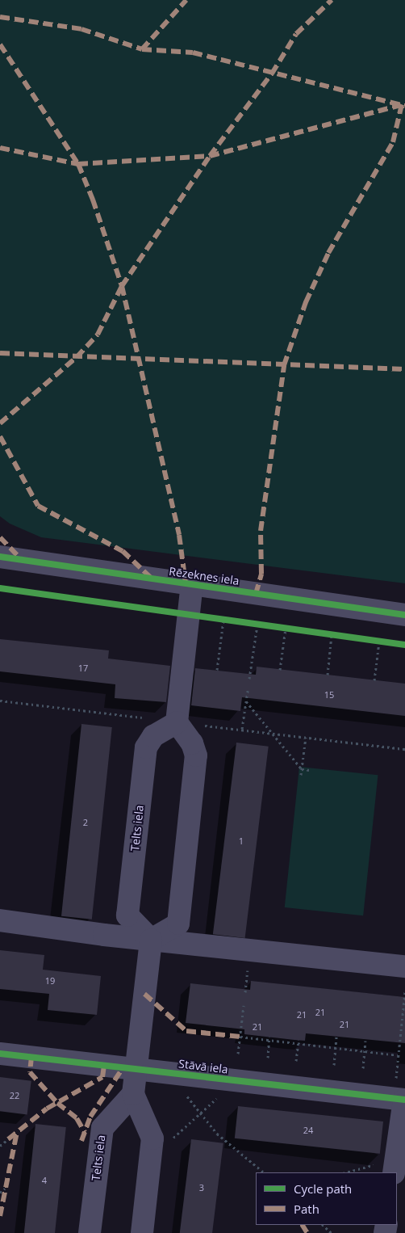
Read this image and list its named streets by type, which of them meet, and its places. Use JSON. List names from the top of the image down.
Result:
{
  "streets": {
    "street": ["Rēzeknes iela", "Telts iela", "Stāvā iela"]
  },
  "house_numbers": [
    "17",
    "15",
    "2",
    "1",
    "19",
    "21",
    "21",
    "21",
    "21",
    "22",
    "24",
    "4",
    "3"
  ],
  "legend": ["Cycle path", "Path"]
}
